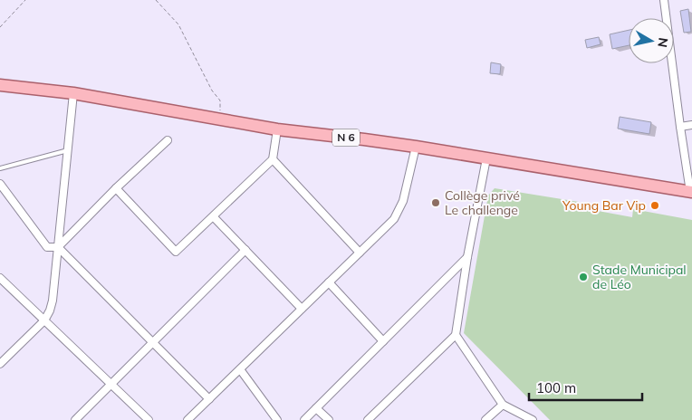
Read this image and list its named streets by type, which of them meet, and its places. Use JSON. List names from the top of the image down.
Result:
{
  "streets": {
    "main road": ["N 6"]
  },
  "places": ["Collège privé Le challenge", "Young Bar Vip", "Stade Municipal de Léo"],
  "scale_bar": "100 m",
  "north": "right"
}
